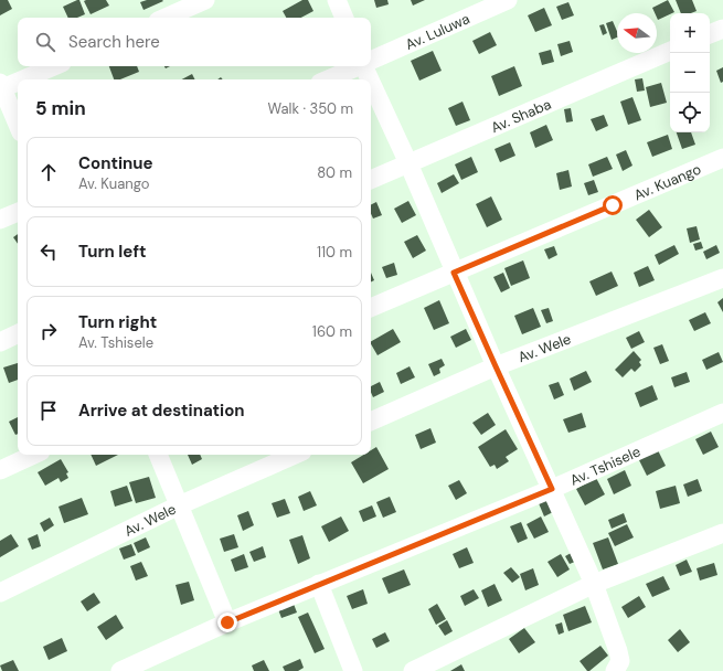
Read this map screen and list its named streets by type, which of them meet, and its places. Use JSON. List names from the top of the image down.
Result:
{
  "streets": {
    "street": [
      "Av. Luluwa",
      "Av. Shaba",
      "Av. Kuango",
      "Av. Wele",
      "Av. Tshisele"
    ]
  },
  "north": "left",
  "page": {
    "map_buttons": ["+", "−"],
    "search": "Search here",
    "heading": ["5 min", "Walk · 350 m"],
    "list": [
      ["Continue", "Av. Kuango", "80 m"],
      ["Turn left", "110 m"],
      ["Turn right", "Av. Tshisele", "160 m"],
      "Arrive at destination"
    ]
  }
}
